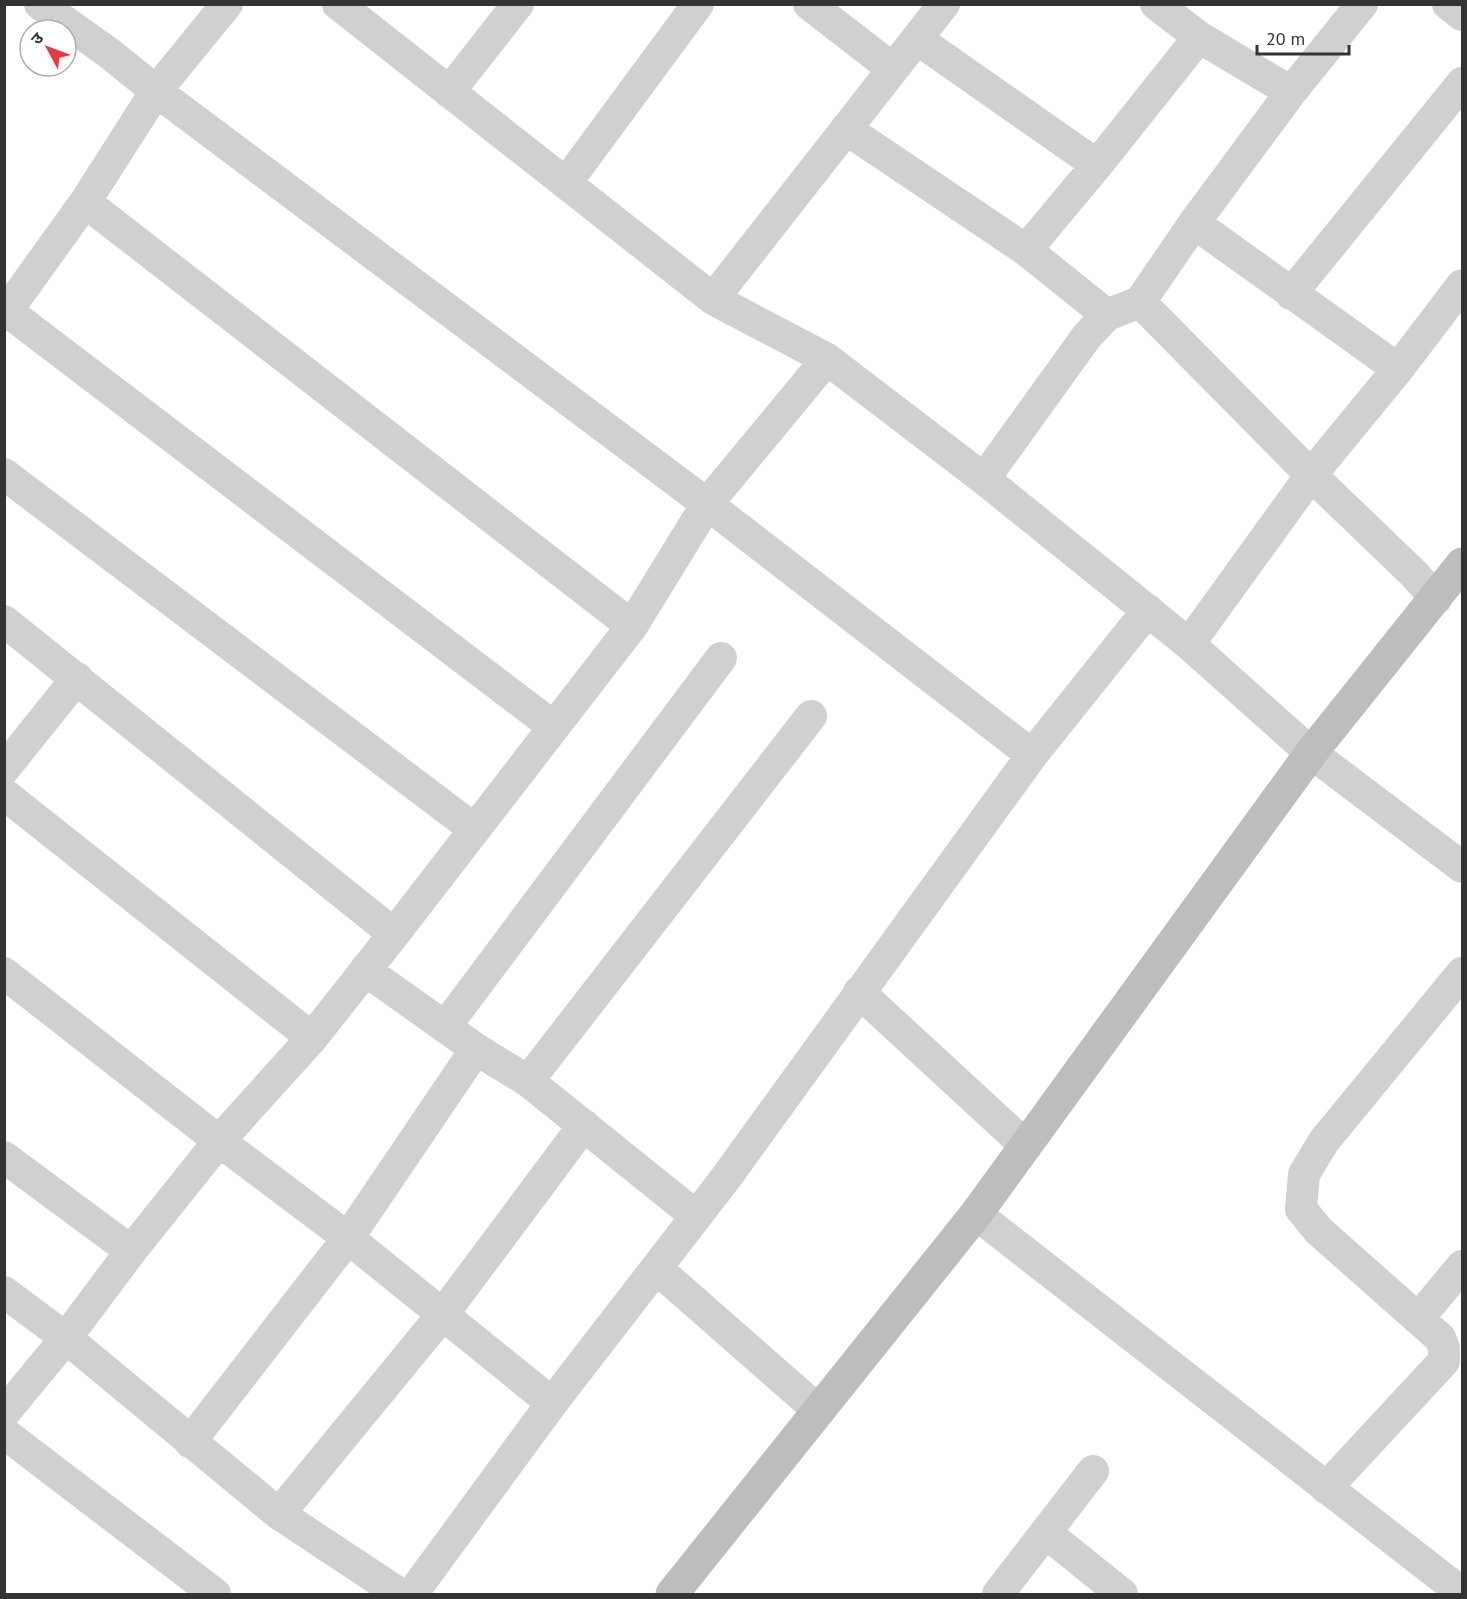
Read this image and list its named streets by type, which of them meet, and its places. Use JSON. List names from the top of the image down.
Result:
{
  "scale_bar": "20 m",
  "north": "top left"
}
